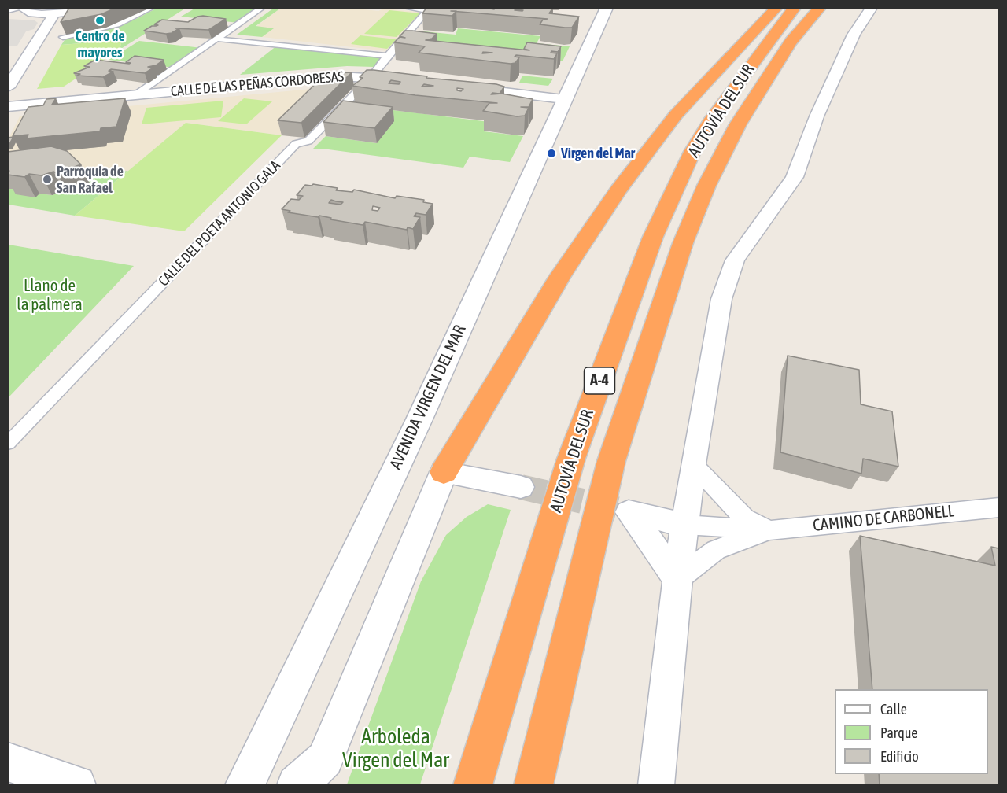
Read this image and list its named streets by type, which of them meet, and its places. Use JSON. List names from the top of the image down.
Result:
{
  "streets": {
    "highway": ["AUTOVÍA DEL SUR", "A-4"],
    "main road": ["AVENIDA VIRGEN DEL MAR"],
    "street": ["CALLE DE LAS PEÑAS CORDOBESAS", "CALLE DEL POETA ANTONIO GALA", "CAMINO DE CARBONELL"]
  },
  "crossings": [
    ["CALLE DE LAS PEÑAS CORDOBESAS", "CALLE DEL POETA ANTONIO GALA"]
  ],
  "parks": ["Llano de la palmera", "Arboleda Virgen del Mar"],
  "places": ["Centro de mayores", "Virgen del Mar", "Parroquia de San Rafael"],
  "legend": ["Calle", "Parque", "Edificio"]
}
